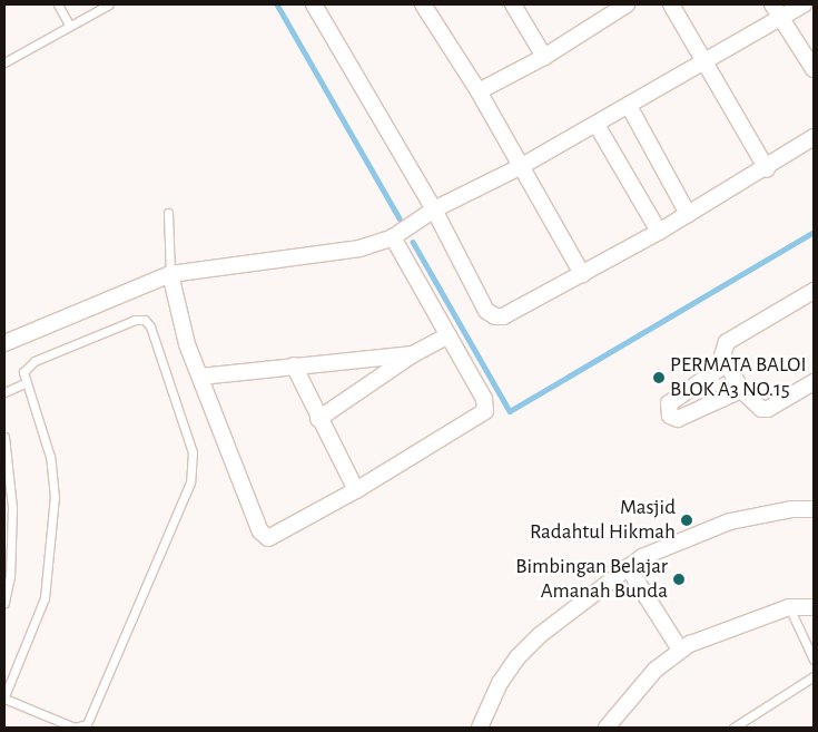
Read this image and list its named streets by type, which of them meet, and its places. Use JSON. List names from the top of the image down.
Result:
{
  "places": ["PERMATA BALOI BLOK A3 NO.15", "Masjid Radahtul Hikmah", "Bimbingan Belajar Amanah Bunda"]
}
